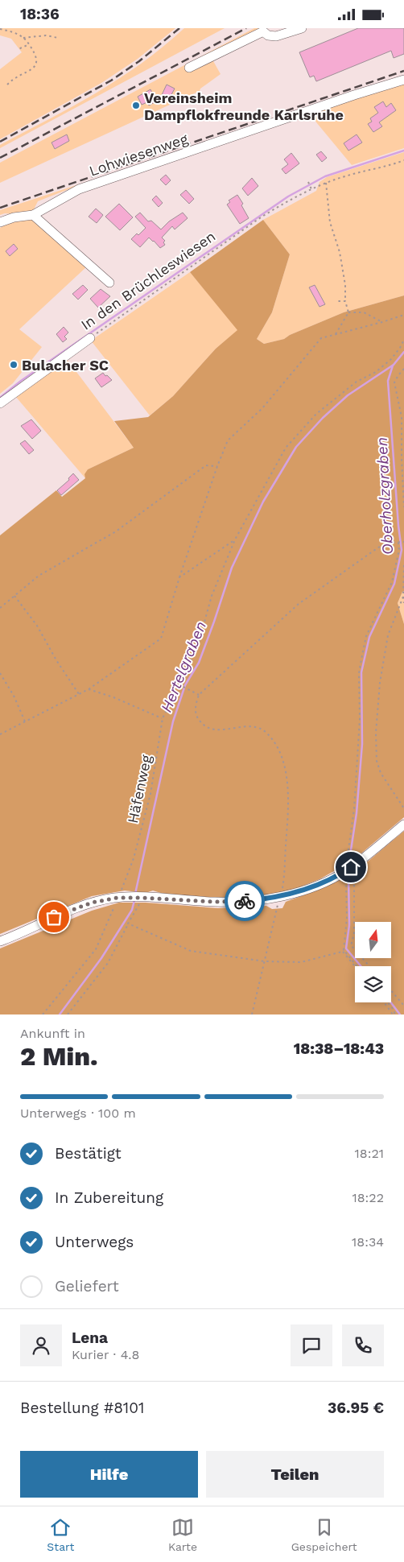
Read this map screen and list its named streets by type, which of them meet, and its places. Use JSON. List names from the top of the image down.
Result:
{
  "streets": {
    "street": ["Lohwiesenweg", "In den Brüchleswiesen"],
    "path": ["Häfenweg"]
  },
  "water": ["Oberholzgraben", "Hertelgraben"],
  "places": ["Vereinsheim Dampflokfreunde Karlsruhe", "Bulacher SC"],
  "north": "top",
  "page": {
    "status": "18:36",
    "heading": ["2 Min.", "Ankunft in", "18:38–18:43"],
    "panel": [
      "Lena",
      "Kurier · 4.8",
      "Bestellung #8101",
      "36.95 €"
    ],
    "bar": "Unterwegs · 100 m",
    "list": [
      ["Bestätigt", "18:21"],
      ["In Zubereitung", "18:22"],
      ["Unterwegs", "18:34"],
      "Geliefert"
    ],
    "buttons": ["Hilfe", "Teilen"],
    "tabs": ["Start", "Karte", "Gespeichert"]
  }
}
